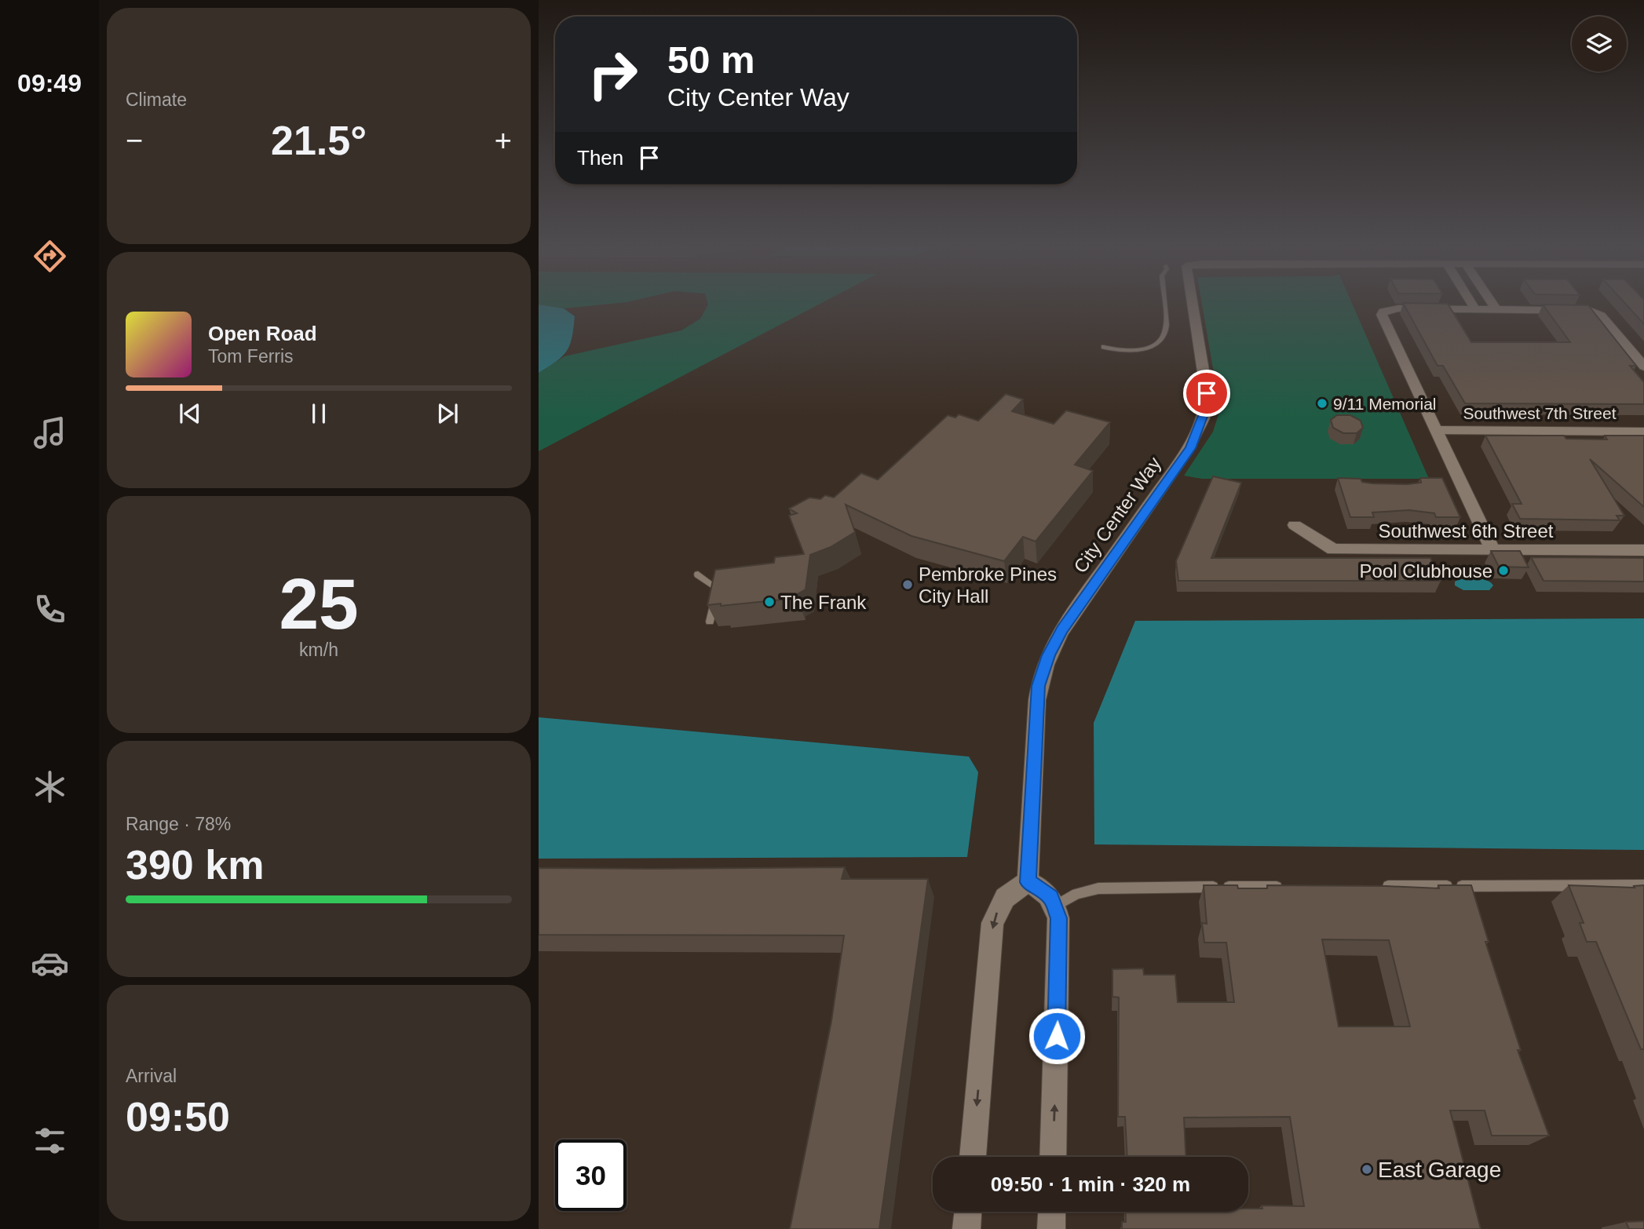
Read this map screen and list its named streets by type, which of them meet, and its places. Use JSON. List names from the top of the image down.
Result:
{
  "streets": {
    "street": ["Southwest 7th Street", "City Center Way", "Southwest 6th Street"]
  },
  "places": [
    "9/11 Memorial",
    "Pool Clubhouse",
    "Pembroke Pines City Hall",
    "The Frank",
    "East Garage"
  ],
  "page": {
    "tabs": "09:49",
    "tile": [
      "Climate",
      ["25", "km/h"],
      ["Range · 78%", "390 km"],
      ["Arrival", "09:50"]
    ],
    "turn": ["50 m", "City Center Way"],
    "heat": ["−", "21.5°", "+"],
    "then": "Then",
    "song": ["Open Road", "Tom Ferris"],
    "limit": "30",
    "trip": "09:50 · 1 min · 320 m"
  }
}
